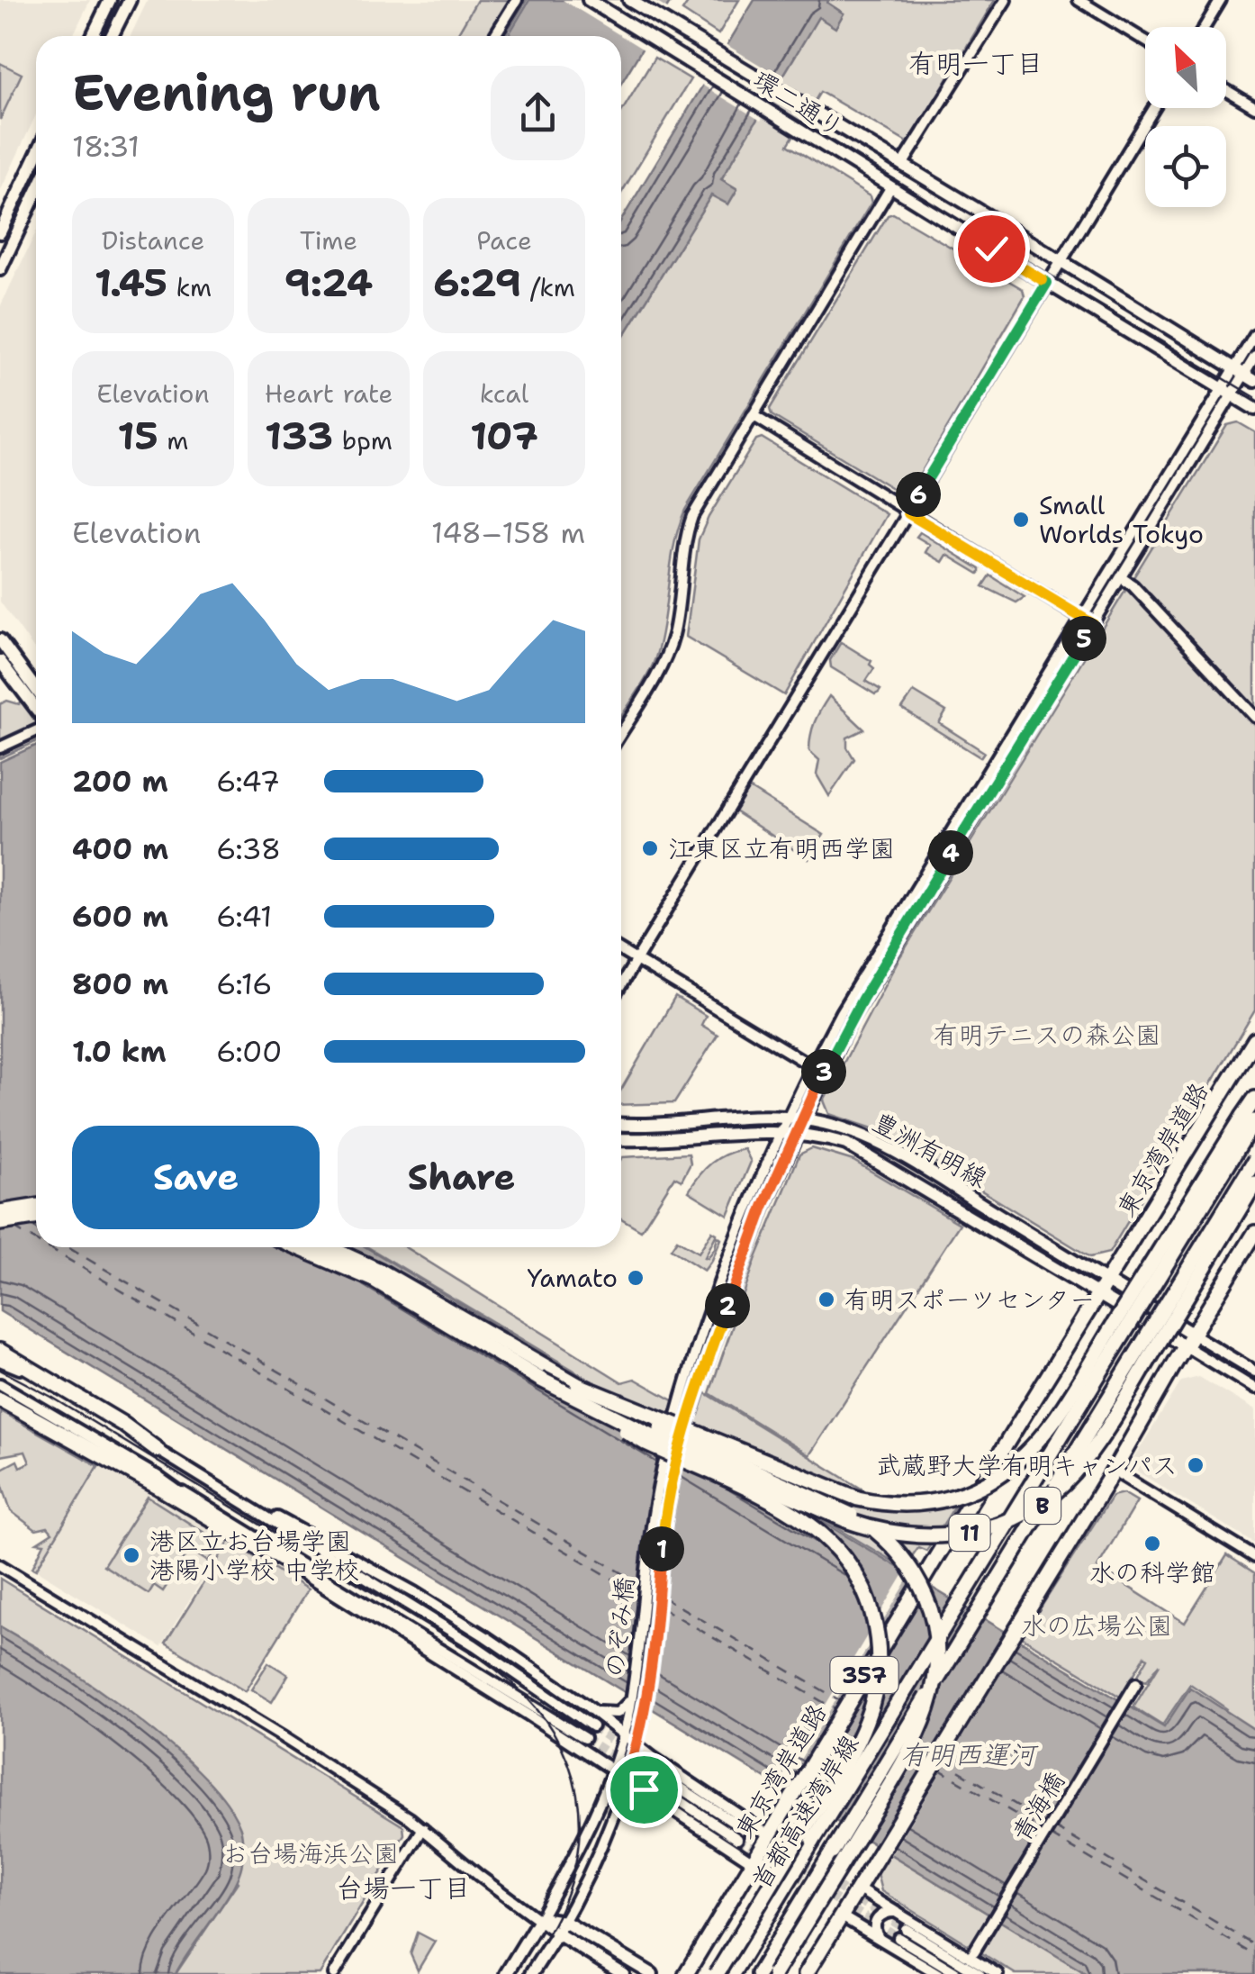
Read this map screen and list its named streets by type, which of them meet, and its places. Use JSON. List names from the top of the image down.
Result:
{
  "streets": {
    "highway": [
      "東京湾岸道路",
      "B",
      "11",
      "357",
      "首都高速湾岸線"
    ],
    "main road": ["環二通り", "豊洲有明線"],
    "street": ["のぞみ橋", "青海橋"]
  },
  "crossings": [
    ["環二通り", "のぞみ橋"],
    ["東京湾岸道路", "豊洲有明線"],
    ["豊洲有明線", "のぞみ橋"],
    ["11", "首都高速湾岸線"]
  ],
  "districts": ["有明一丁目", "台場一丁目"],
  "water": ["有明西運河"],
  "parks": ["有明テニスの森公園", "水の広場公園", "お台場海浜公園"],
  "places": [
    "Small Worlds Tokyo",
    "江東区立有明西学園",
    "Yamato",
    "有明スポーツセンター",
    "武蔵野大学有明キャンパス",
    "水の科学館",
    "港区立お台場学園 港陽小学校 中学校"
  ],
  "north": "top left",
  "page": {
    "heading": ["Evening run", "18:31"],
    "stats": [
      ["Distance", "1.45 km"],
      ["Time", "9:24"],
      ["Pace", "6:29 /km"],
      ["Elevation", "15 m"],
      ["Heart rate", "133 bpm"],
      ["kcal", "107"]
    ],
    "pins": [
      "6",
      "5",
      "4",
      "3",
      "2",
      "1"
    ],
    "chart": ["Elevation", "148–158 m"],
    "list": [
      {
        "name": "200 m",
        "note": "6:47"
      },
      {
        "name": "400 m",
        "note": "6:38"
      },
      {
        "name": "600 m",
        "note": "6:41"
      },
      {
        "name": "800 m",
        "note": "6:16"
      },
      {
        "name": "1.0 km",
        "note": "6:00"
      }
    ],
    "buttons": ["Save", "Share"]
  }
}
